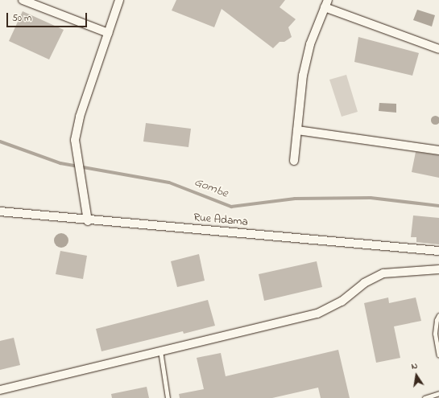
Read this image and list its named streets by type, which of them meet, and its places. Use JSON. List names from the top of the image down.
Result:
{
  "streets": {
    "street": ["Rue Adama"]
  },
  "water": ["Gombe"],
  "scale_bar": "50 m",
  "north": "top"
}
